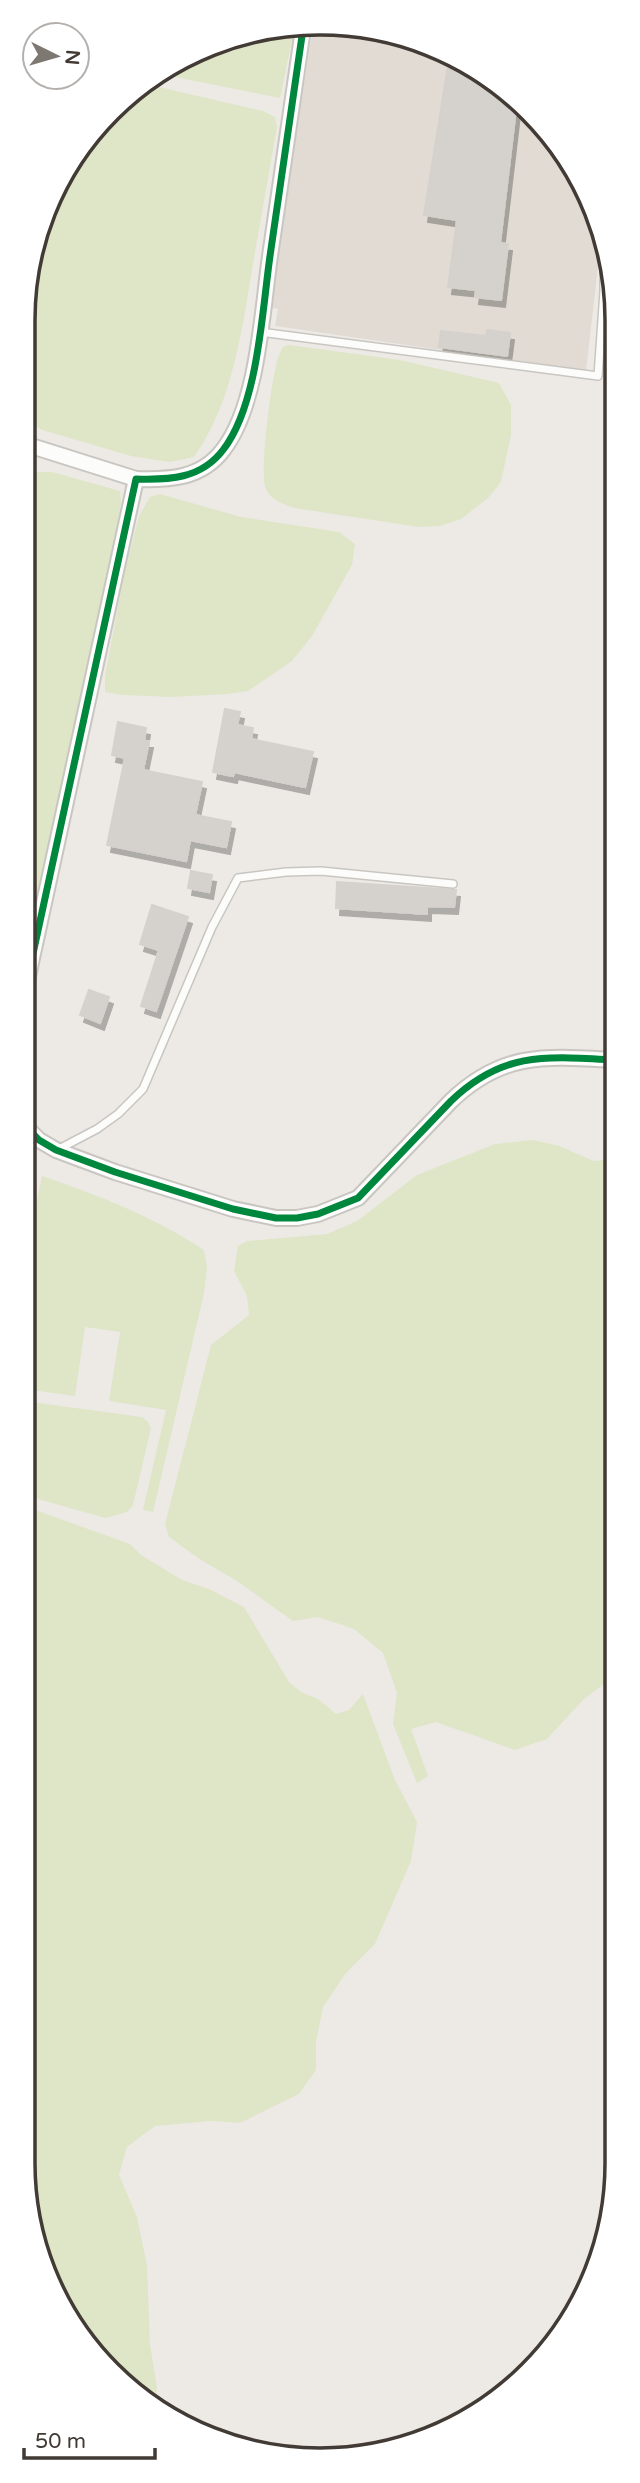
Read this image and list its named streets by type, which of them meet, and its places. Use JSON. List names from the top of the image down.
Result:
{
  "scale_bar": "50 m",
  "north": "right"
}
